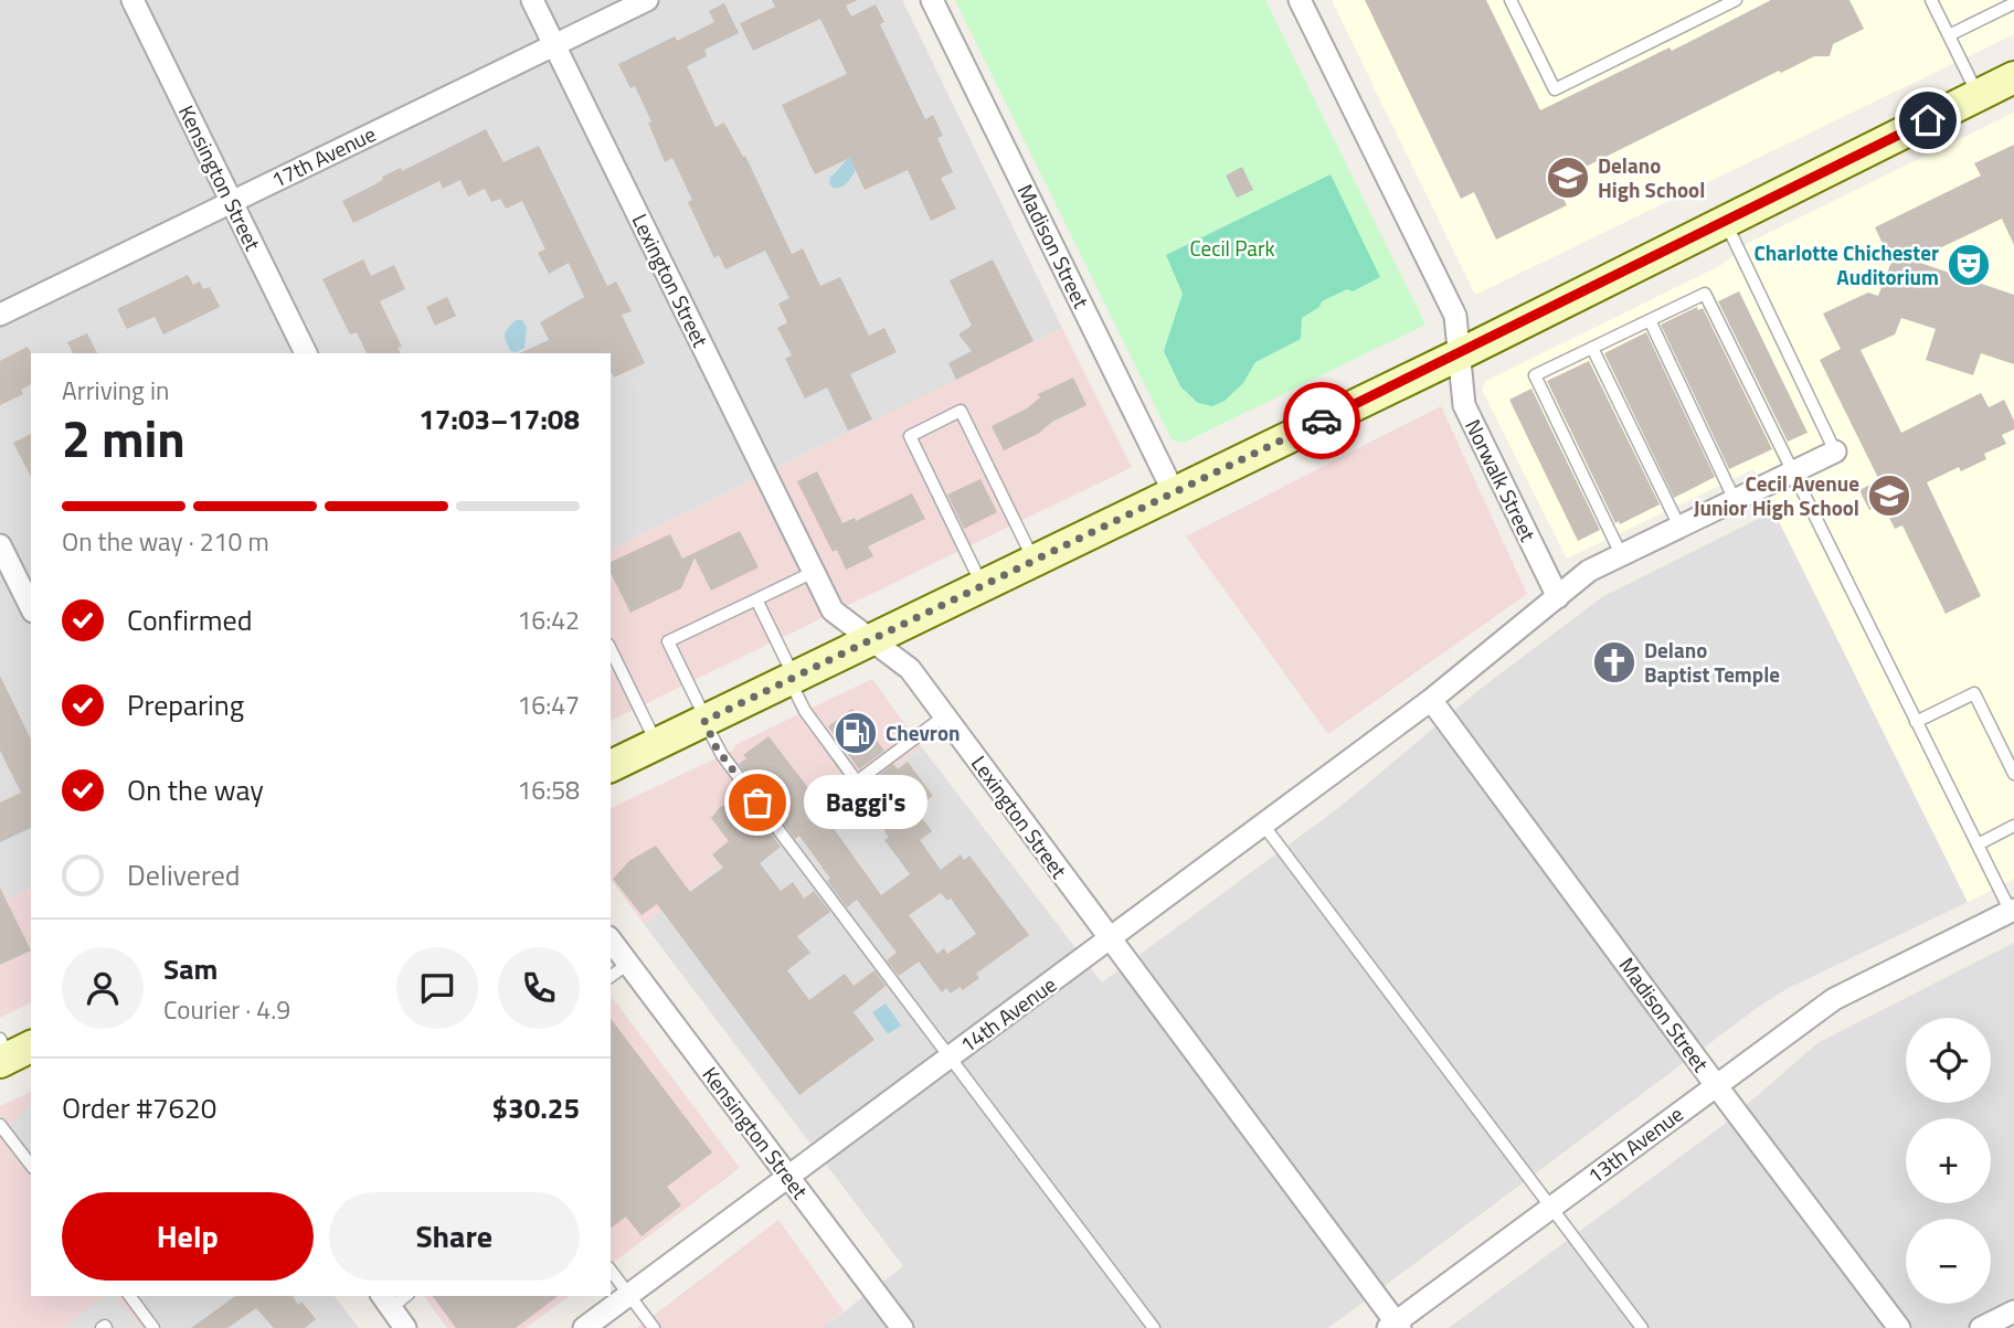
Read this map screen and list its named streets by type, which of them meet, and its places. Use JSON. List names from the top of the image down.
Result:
{
  "streets": {
    "street": [
      "17th Avenue",
      "Kensington Street",
      "Madison Street",
      "Lexington Street",
      "Norwalk Street",
      "14th Avenue",
      "13th Avenue"
    ]
  },
  "crossings": [
    ["17th Avenue", "Kensington Street"],
    ["17th Avenue", "Lexington Street"],
    ["Kensington Street", "14th Avenue"],
    ["Madison Street", "14th Avenue"],
    ["Madison Street", "13th Avenue"],
    ["Lexington Street", "14th Avenue"],
    ["Lexington Street", "13th Avenue"]
  ],
  "parks": ["Cecil Park"],
  "places": {
    "school or university": ["Delano High School", "Cecil Avenue Junior High School"],
    "theatre": ["Charlotte Chichester Auditorium"],
    "church": ["Delano Baptist Temple"],
    "fuel station": ["Chevron"],
    "other": ["Baggi's"]
  },
  "page": {
    "heading": ["2 min", "Arriving in", "17:03–17:08"],
    "panel": [
      "Sam",
      "Courier · 4.9",
      "Order #7620",
      "$30.25"
    ],
    "bar": "On the way · 210 m",
    "list": [
      ["Confirmed", "16:42"],
      ["Preparing", "16:47"],
      ["On the way", "16:58"],
      "Delivered"
    ],
    "bubble": "Baggi's",
    "map_buttons": ["+", "−"],
    "buttons": ["Help", "Share"]
  }
}
